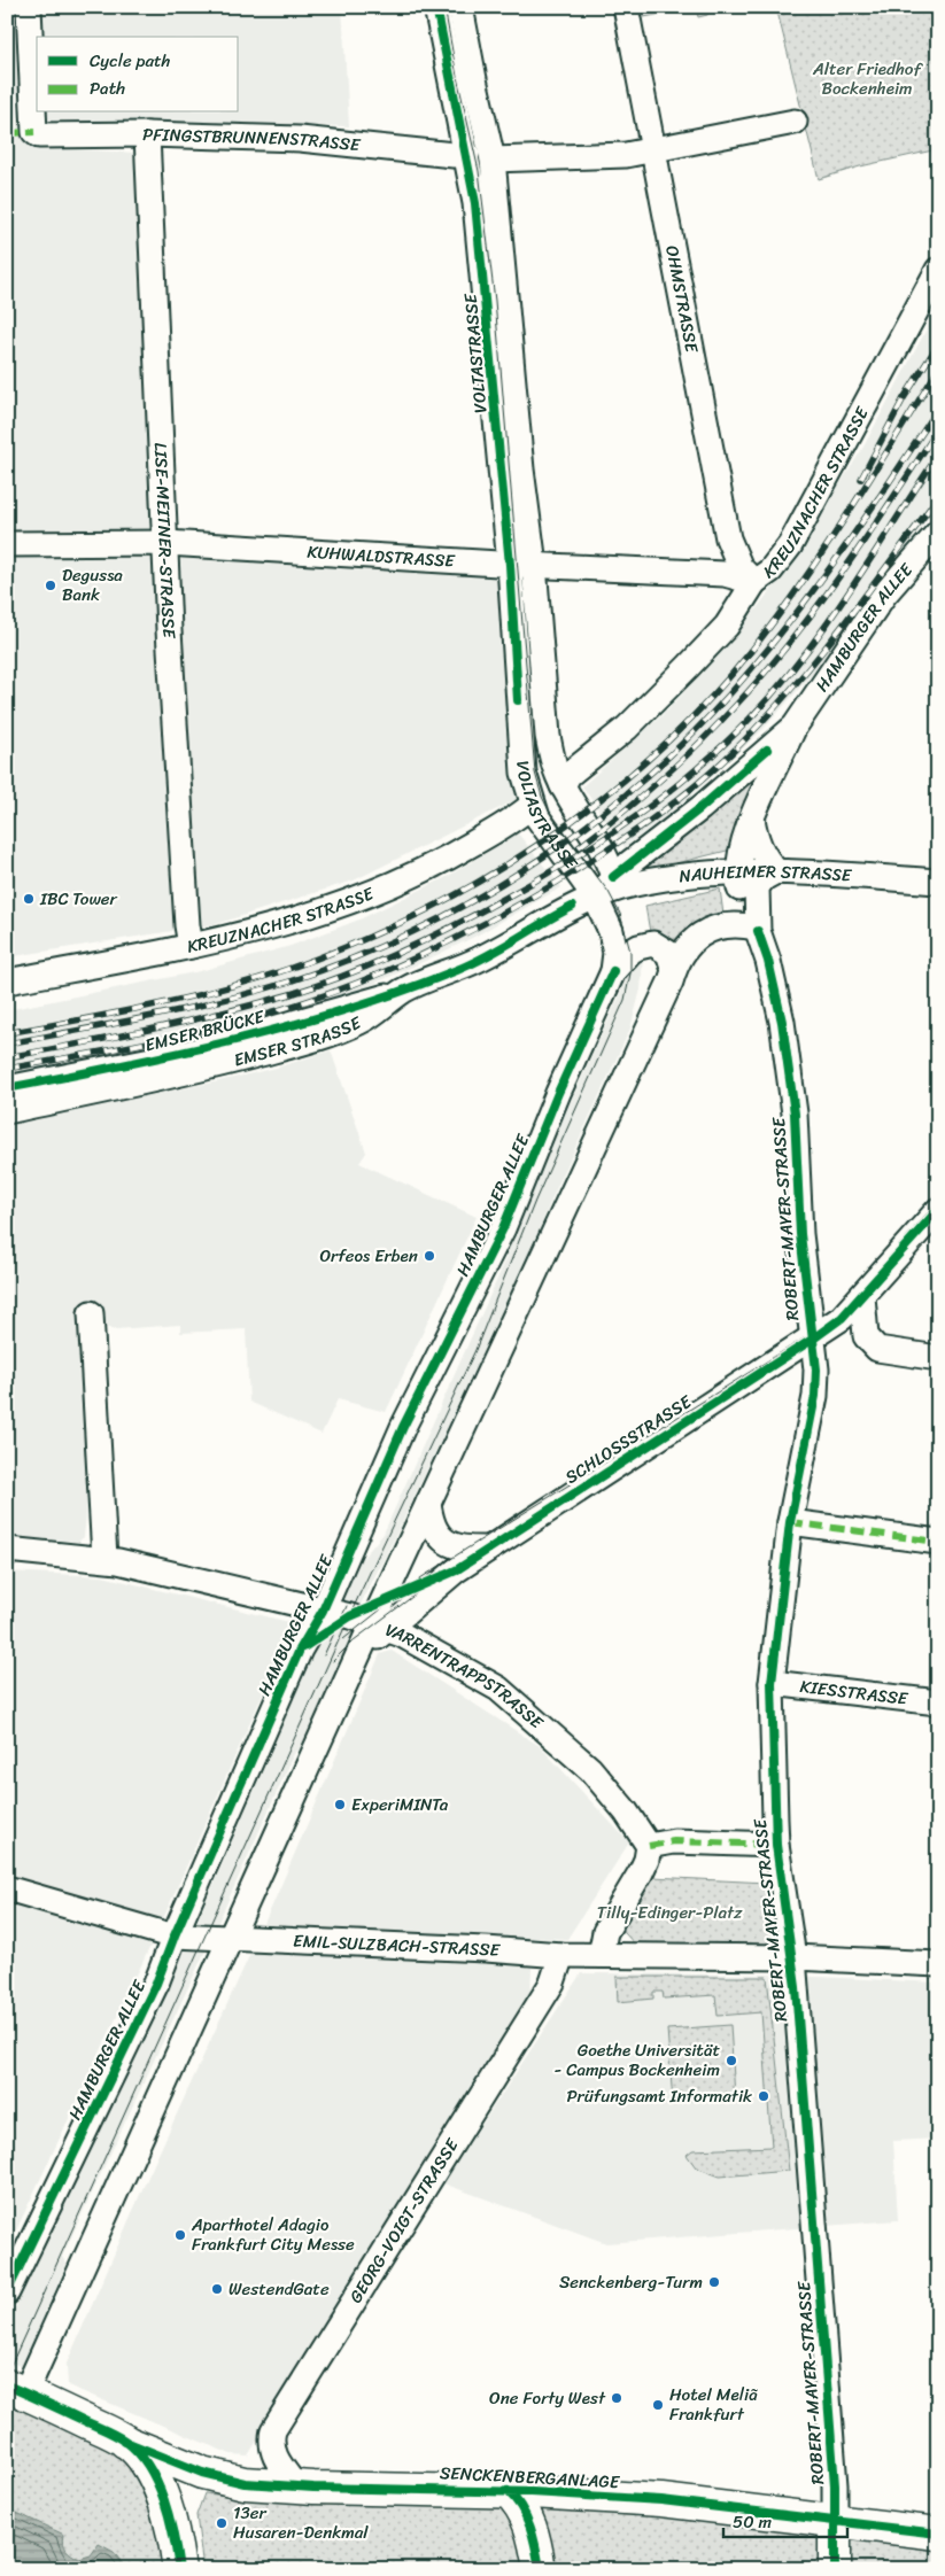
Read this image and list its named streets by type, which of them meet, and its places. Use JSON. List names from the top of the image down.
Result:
{
  "streets": {
    "main road": ["ROBERT-MAYER-STRASSE", "SENCKENBERGANLAGE"],
    "street": [
      "PFINGSTBRUNNENSTRASSE",
      "OHMSTRASSE",
      "VOLTASTRASSE",
      "KREUZNACHER STRASSE",
      "LISE-MEITNER-STRASSE",
      "KUHWALDSTRASSE",
      "HAMBURGER ALLEE",
      "NAUHEIMER STRASSE",
      "EMSER BRÜCKE",
      "EMSER STRASSE",
      "SCHLOSSSTRASSE",
      "VARRENTRAPPSTRASSE",
      "KIESSTRASSE",
      "EMIL-SULZBACH-STRASSE",
      "GEORG-VOIGT-STRASSE"
    ]
  },
  "crossings": [
    ["PFINGSTBRUNNENSTRASSE", "VOLTASTRASSE"],
    ["PFINGSTBRUNNENSTRASSE", "LISE-MEITNER-STRASSE"],
    ["OHMSTRASSE", "KREUZNACHER STRASSE"],
    ["OHMSTRASSE", "KUHWALDSTRASSE"],
    ["VOLTASTRASSE", "KREUZNACHER STRASSE"],
    ["VOLTASTRASSE", "KUHWALDSTRASSE"],
    ["VOLTASTRASSE", "HAMBURGER ALLEE"],
    ["VOLTASTRASSE", "NAUHEIMER STRASSE"],
    ["VOLTASTRASSE", "EMSER STRASSE"],
    ["KREUZNACHER STRASSE", "LISE-MEITNER-STRASSE"],
    ["KREUZNACHER STRASSE", "KUHWALDSTRASSE"],
    ["LISE-MEITNER-STRASSE", "KUHWALDSTRASSE"],
    ["HAMBURGER ALLEE", "NAUHEIMER STRASSE"],
    ["HAMBURGER ALLEE", "EMSER STRASSE"],
    ["HAMBURGER ALLEE", "ROBERT-MAYER-STRASSE"],
    ["HAMBURGER ALLEE", "SCHLOSSSTRASSE"],
    ["HAMBURGER ALLEE", "VARRENTRAPPSTRASSE"],
    ["HAMBURGER ALLEE", "EMIL-SULZBACH-STRASSE"],
    ["NAUHEIMER STRASSE", "EMSER STRASSE"],
    ["NAUHEIMER STRASSE", "ROBERT-MAYER-STRASSE"],
    ["EMSER BRÜCKE", "EMSER STRASSE"],
    ["ROBERT-MAYER-STRASSE", "SCHLOSSSTRASSE"],
    ["ROBERT-MAYER-STRASSE", "KIESSTRASSE"],
    ["ROBERT-MAYER-STRASSE", "EMIL-SULZBACH-STRASSE"],
    ["ROBERT-MAYER-STRASSE", "SENCKENBERGANLAGE"],
    ["SCHLOSSSTRASSE", "VARRENTRAPPSTRASSE"],
    ["SCHLOSSSTRASSE", "EMIL-SULZBACH-STRASSE"],
    ["EMIL-SULZBACH-STRASSE", "GEORG-VOIGT-STRASSE"],
    ["GEORG-VOIGT-STRASSE", "SENCKENBERGANLAGE"]
  ],
  "parks": ["Alter Friedhof Bockenheim", "Tilly-Edinger-Platz"],
  "places": [
    "Degussa Bank",
    "IBC Tower",
    "Orfeos Erben",
    "ExperiMINTa",
    "Goethe Universität - Campus Bockenheim",
    "Prüfungsamt Informatik",
    "Aparthotel Adagio Frankfurt City Messe",
    "Senckenberg-Turm",
    "WestendGate",
    "One Forty West",
    "Hotel Meliã Frankfurt",
    "13er Husaren-Denkmal"
  ],
  "legend": ["Cycle path", "Path"],
  "scale_bar": "50 m"
}
